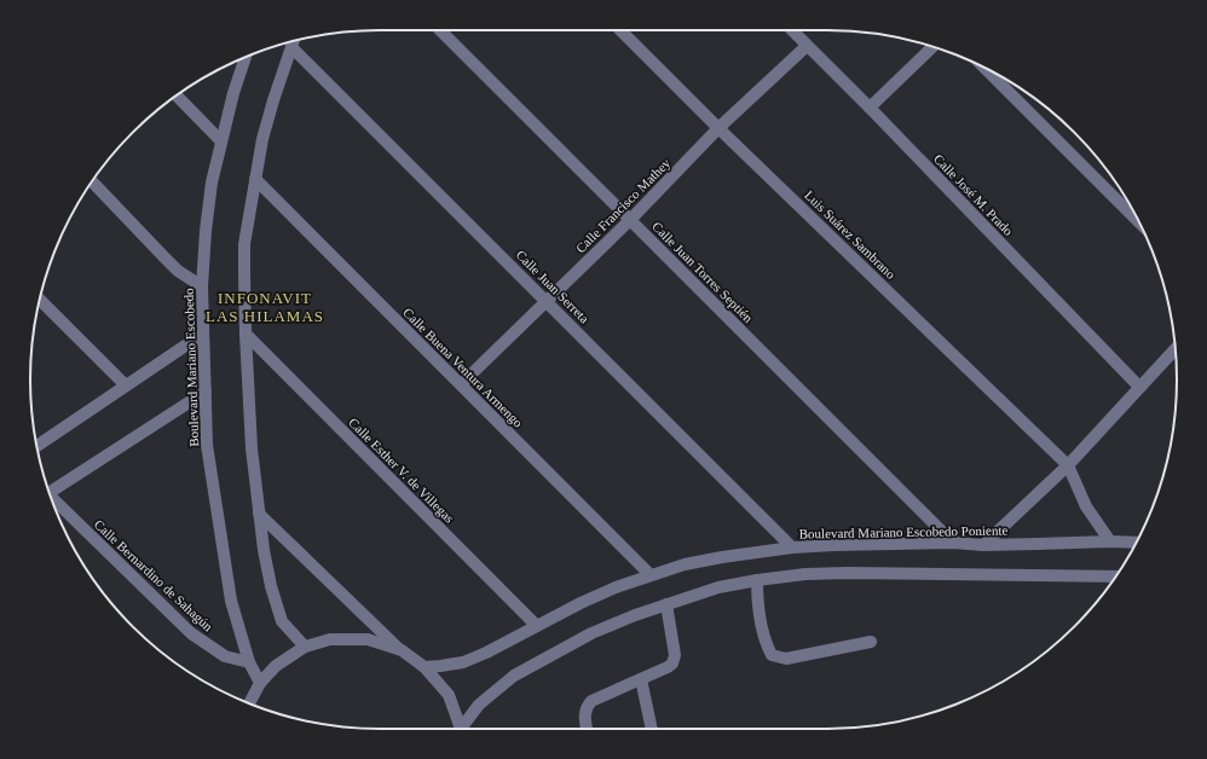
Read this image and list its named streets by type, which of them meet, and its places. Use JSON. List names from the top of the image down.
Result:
{
  "streets": {
    "street": [
      "Calle José M. Prado",
      "Calle Francisco Mathey",
      "Luis Suárez Sambrano",
      "Calle Juan Torres Septién",
      "Calle Juan Serreta",
      "Boulevard Mariano Escobedo",
      "Calle Buena Ventura Armengo",
      "Calle Esther V. de Villegas",
      "Boulevard Mariano Escobedo Poniente",
      "Calle Bernardino de Sahagún"
    ]
  },
  "crossings": [
    ["Calle José M. Prado", "Calle Francisco Mathey"],
    ["Calle Francisco Mathey", "Luis Suárez Sambrano"],
    ["Calle Francisco Mathey", "Calle Juan Torres Septién"],
    ["Calle Francisco Mathey", "Calle Juan Serreta"],
    ["Calle Francisco Mathey", "Calle Buena Ventura Armengo"],
    ["Calle Juan Torres Septién", "Boulevard Mariano Escobedo Poniente"],
    ["Calle Juan Serreta", "Boulevard Mariano Escobedo Poniente"],
    ["Boulevard Mariano Escobedo", "Calle Bernardino de Sahagún"],
    ["Calle Buena Ventura Armengo", "Boulevard Mariano Escobedo Poniente"],
    ["Calle Esther V. de Villegas", "Boulevard Mariano Escobedo Poniente"]
  ],
  "districts": ["INFONAVIT LAS HILAMAS"]
}
